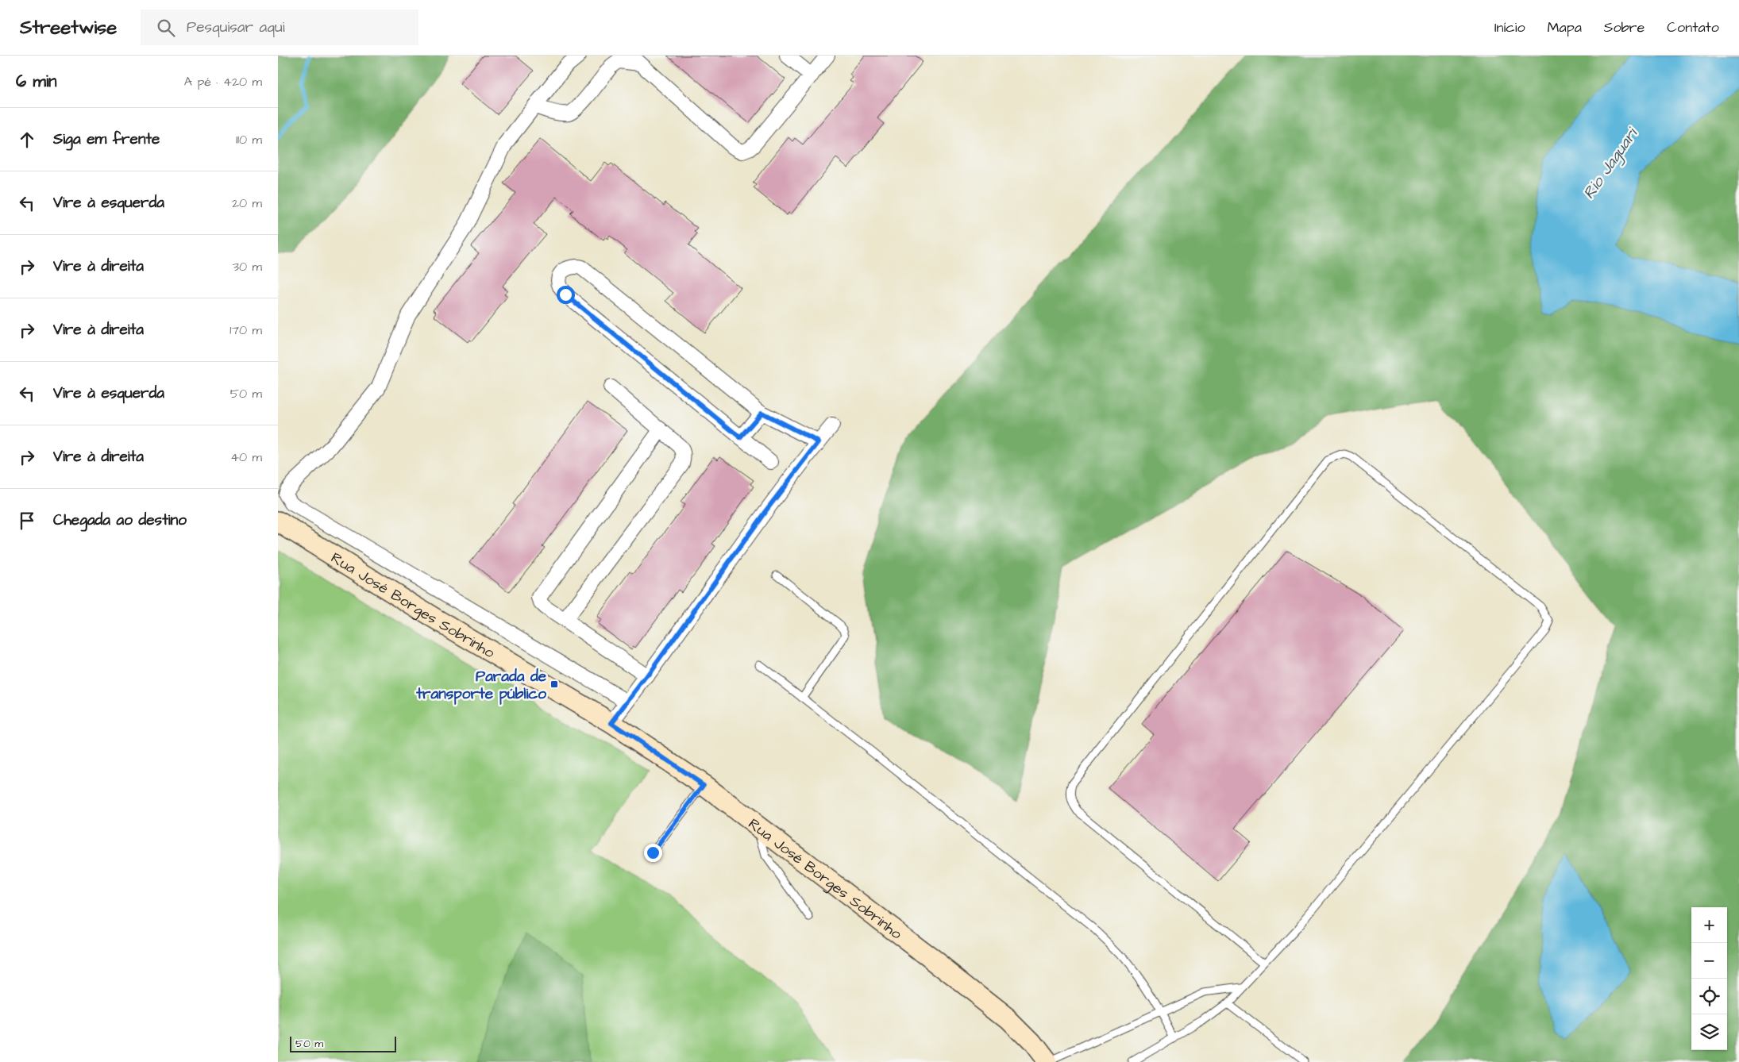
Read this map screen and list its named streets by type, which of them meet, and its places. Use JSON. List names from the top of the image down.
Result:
{
  "streets": {
    "street": ["Rua José Borges Sobrinho"]
  },
  "water": ["Rio Jaguari"],
  "places": {
    "transit": ["Parada de transporte público"]
  },
  "scale_bar": "50 m",
  "page": {
    "header": "Streetwise",
    "search": "Pesquisar aqui",
    "nav": [
      "Início",
      "Mapa",
      "Sobre",
      "Contato"
    ],
    "heading": ["6 min", "A pé · 420 m"],
    "list": [
      ["Siga em frente", "110 m"],
      ["Vire à esquerda", "20 m"],
      ["Vire à direita", "30 m"],
      ["Vire à direita", "170 m"],
      ["Vire à esquerda", "50 m"],
      ["Vire à direita", "40 m"],
      "Chegada ao destino"
    ],
    "map_buttons": ["+", "−"],
    "scale": "50 m"
  }
}
